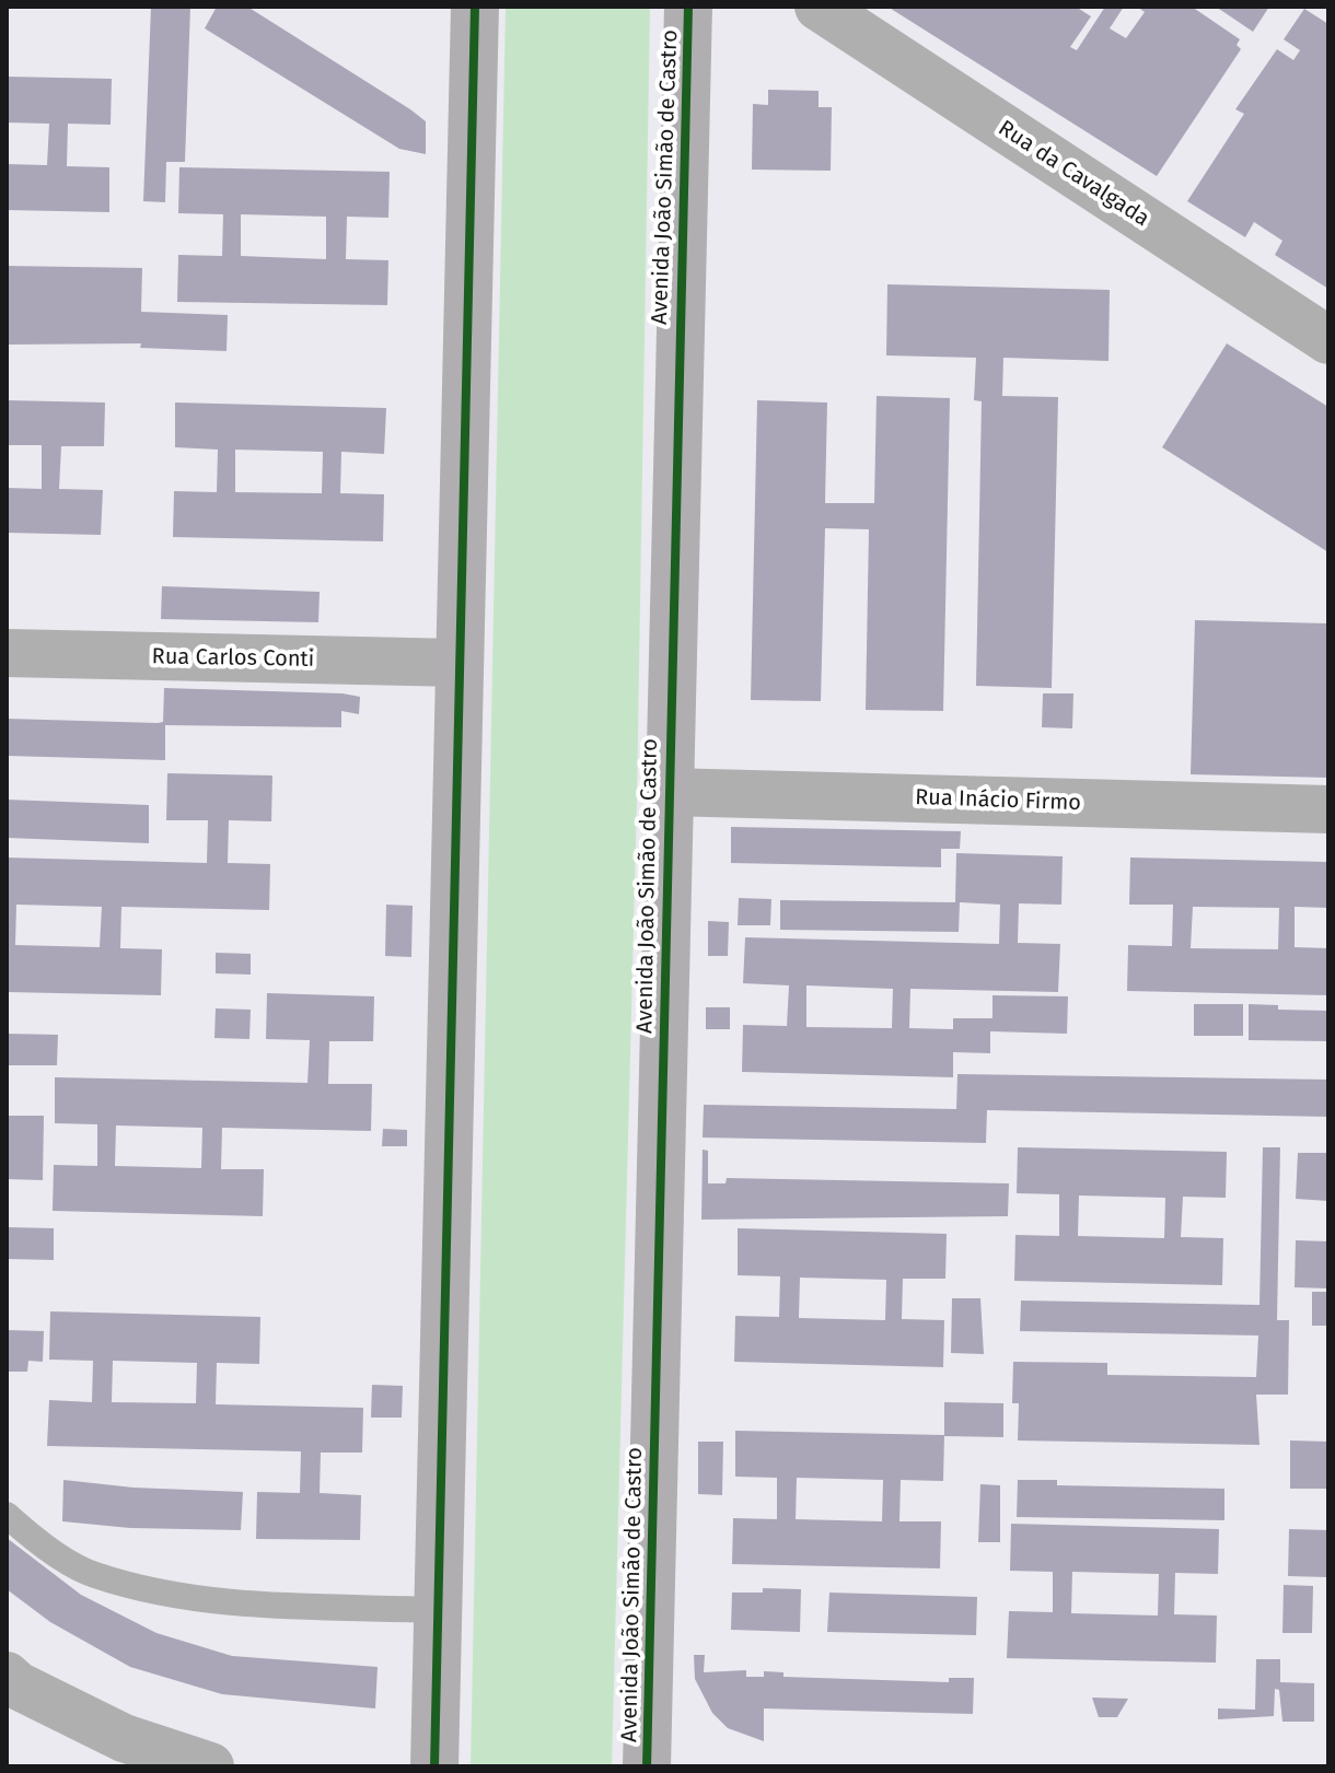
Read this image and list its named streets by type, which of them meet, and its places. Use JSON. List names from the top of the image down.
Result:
{
  "streets": {
    "main road": ["Avenida João Simão de Castro"],
    "street": ["Rua da Cavalgada", "Rua Carlos Conti", "Rua Inácio Firmo"]
  },
  "crossings": [
    ["Avenida João Simão de Castro", "Rua Inácio Firmo"]
  ]
}
